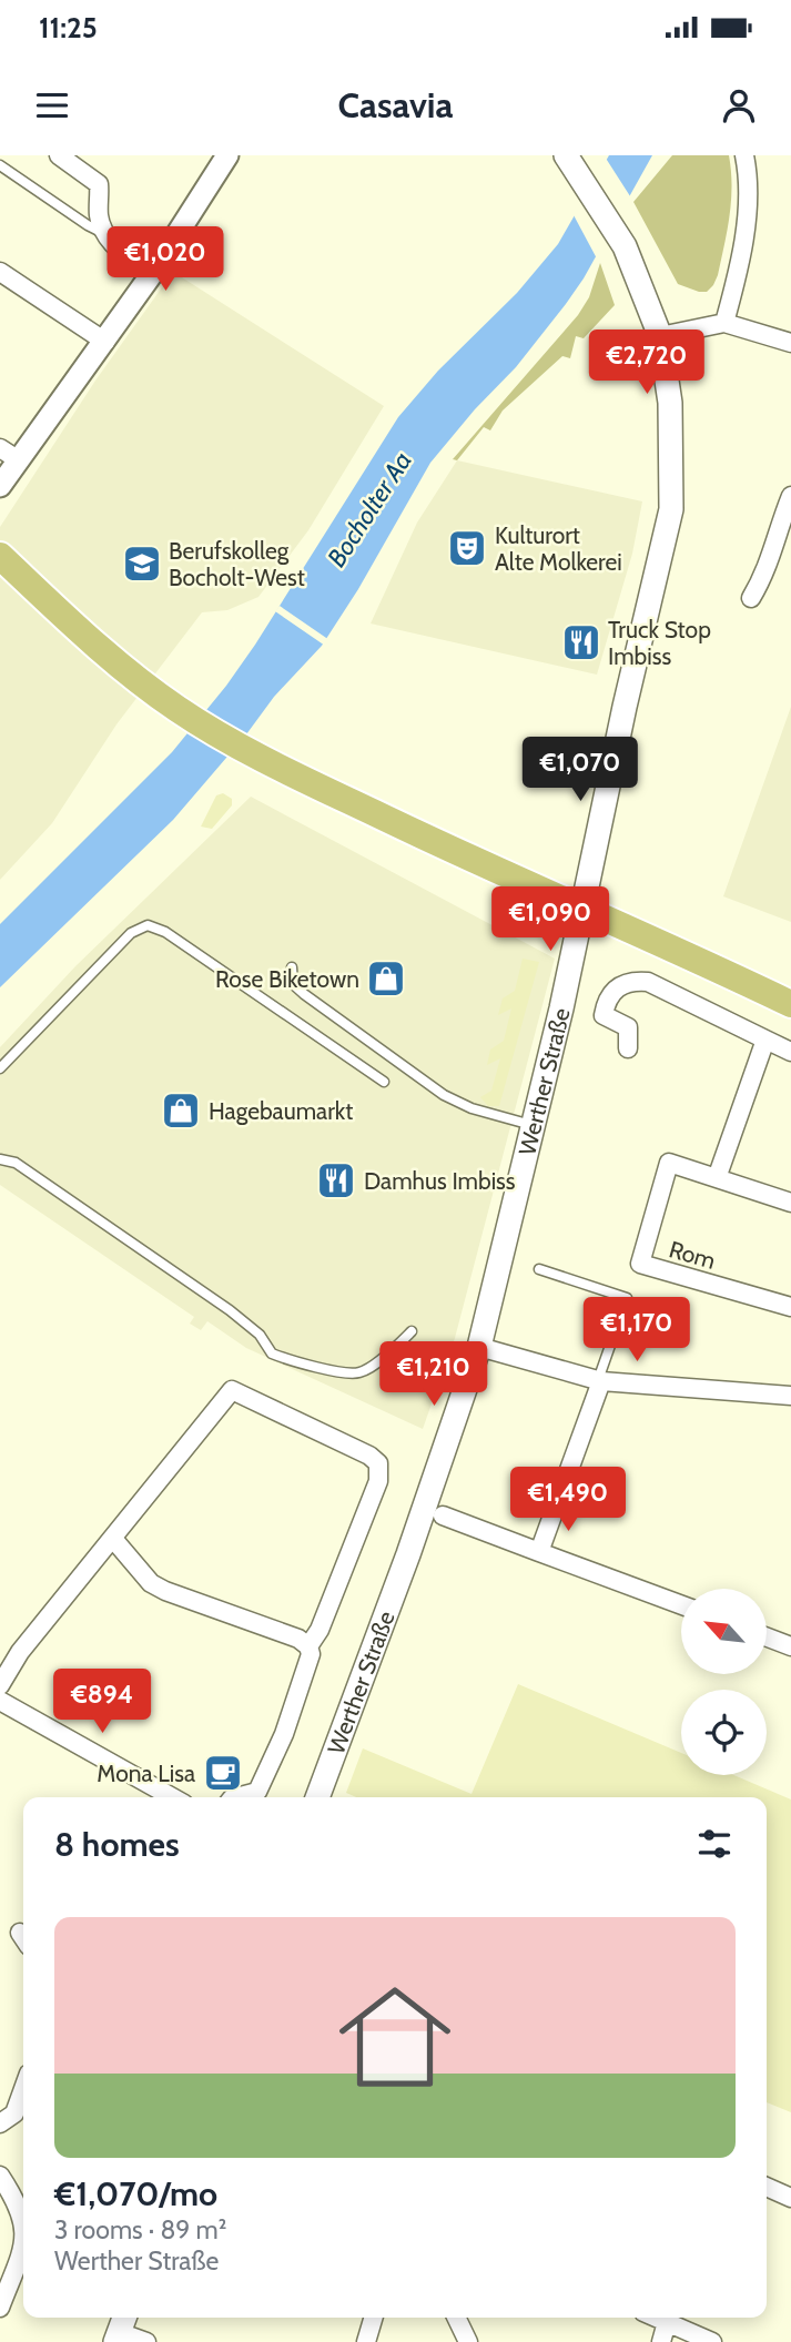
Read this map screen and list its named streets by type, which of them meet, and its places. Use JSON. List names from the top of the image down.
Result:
{
  "streets": {
    "main road": ["Werther Straße"],
    "street": ["Rom"]
  },
  "water": ["Bocholter Aa"],
  "places": {
    "theatre": ["Kulturort Alte Molkerei"],
    "school or university": ["Berufskolleg Bocholt-West"],
    "restaurant": ["Truck Stop Imbiss", "Damhus Imbiss"],
    "shop": ["Rose Biketown", "Hagebaumarkt"],
    "cafe": ["Mona Lisa"]
  },
  "north": "top left",
  "page": {
    "status": "11:25",
    "header": "Casavia",
    "price": [
      "€1,020",
      "€2,720",
      "€1,070",
      "€1,090",
      "€1,170",
      "€1,210",
      "€1,490",
      "€894"
    ],
    "heading": "8 homes",
    "list": [
      {
        "name": "€1,070/mo",
        "note": "3 rooms · 89 m² · Werther Straße"
      }
    ]
  }
}
